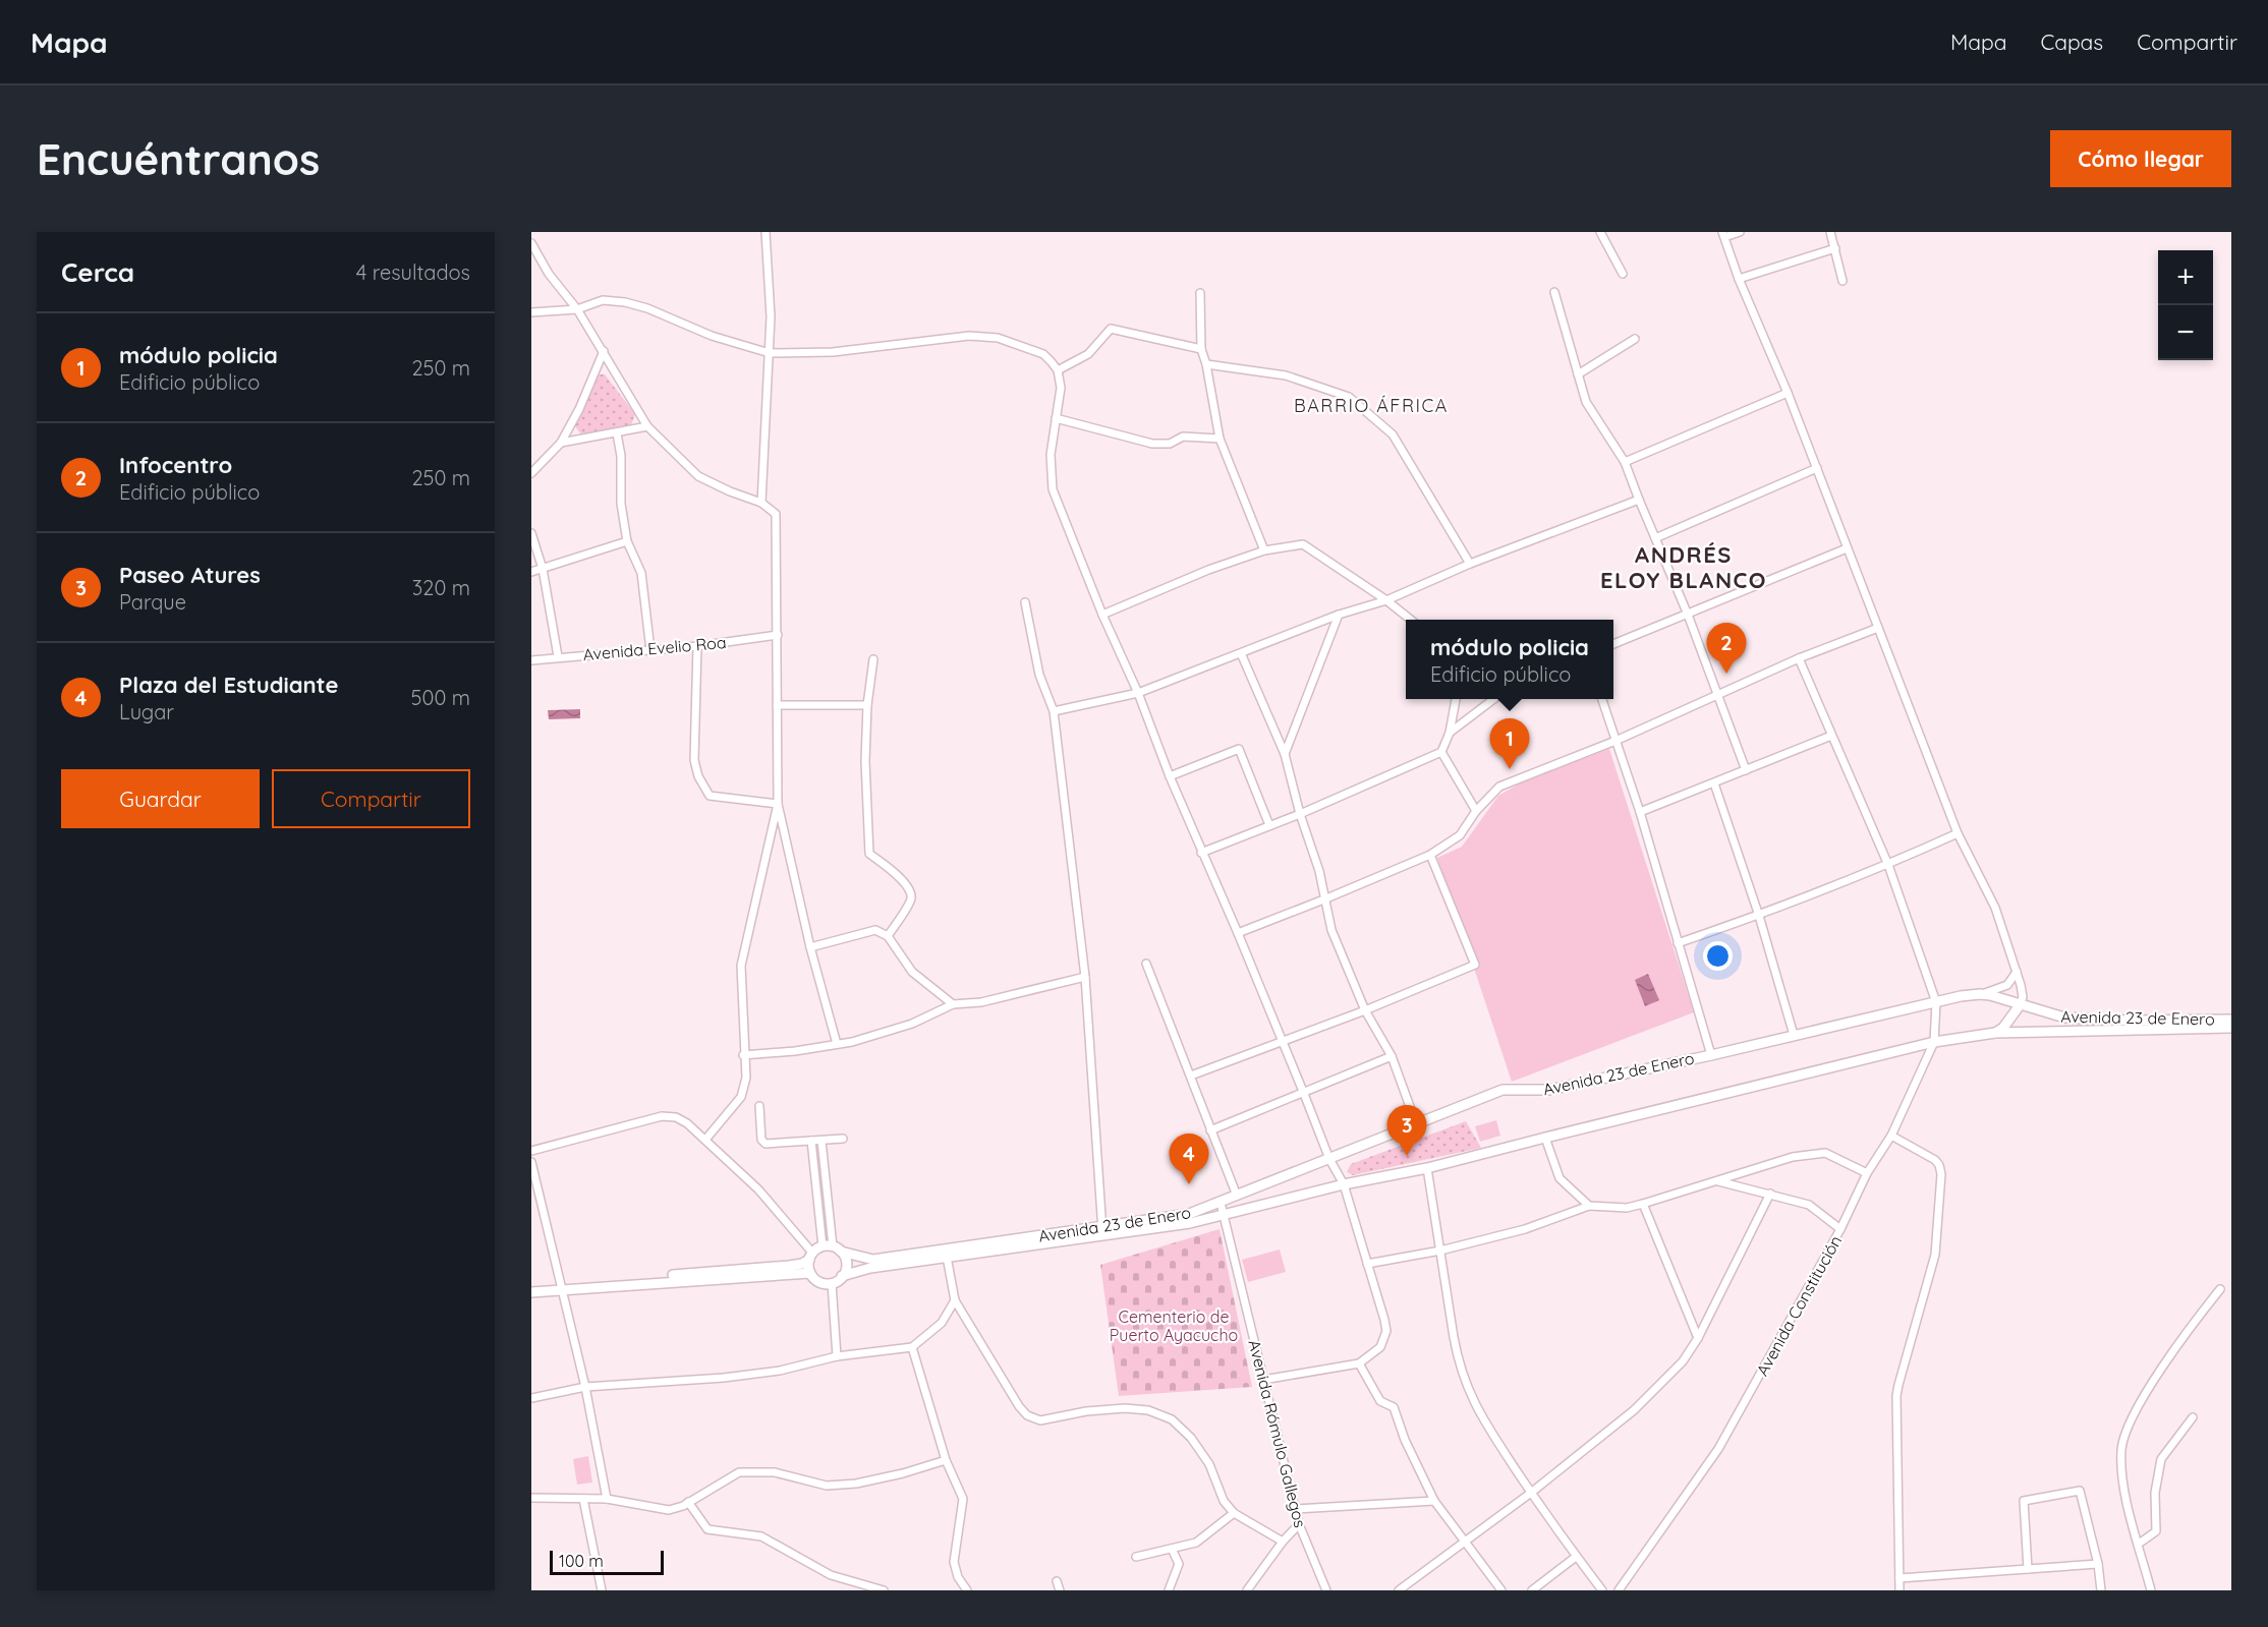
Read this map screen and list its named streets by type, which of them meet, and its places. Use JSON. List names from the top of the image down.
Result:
{
  "streets": {
    "main road": ["Avenida 23 de Enero"],
    "street": ["Avenida Evelio Roa", "Avenida Constitución", "Avenida Rómulo Gallegos"]
  },
  "crossings": [
    ["Avenida 23 de Enero", "Avenida Constitución"],
    ["Avenida 23 de Enero", "Avenida Rómulo Gallegos"]
  ],
  "districts": ["BARRIO ÁFRICA", "ANDRÉS ELOY BLANCO"],
  "parks": ["Cementerio de Puerto Ayacucho"],
  "scale_bar": "100 m",
  "page": {
    "header": "Mapa",
    "nav": ["Mapa", "Capas", "Compartir"],
    "buttons": [
      "Cómo llegar",
      ["Guardar", "Compartir"]
    ],
    "title": "Encuéntranos",
    "heading": ["Cerca", "4 resultados"],
    "map_buttons": ["+", "−"],
    "list": [
      {
        "mark": "1",
        "name": "módulo policia",
        "note": "Edificio público",
        "value": "250 m"
      },
      {
        "mark": "2",
        "name": "Infocentro",
        "note": "Edificio público",
        "value": "250 m"
      },
      {
        "mark": "3",
        "name": "Paseo Atures",
        "note": "Parque",
        "value": "320 m"
      },
      {
        "mark": "4",
        "name": "Plaza del Estudiante",
        "note": "Lugar",
        "value": "500 m"
      }
    ],
    "popup": ["módulo policia", "Edificio público"],
    "pins": [
      "2",
      "1",
      "3",
      "4"
    ],
    "scale": "100 m"
  }
}
